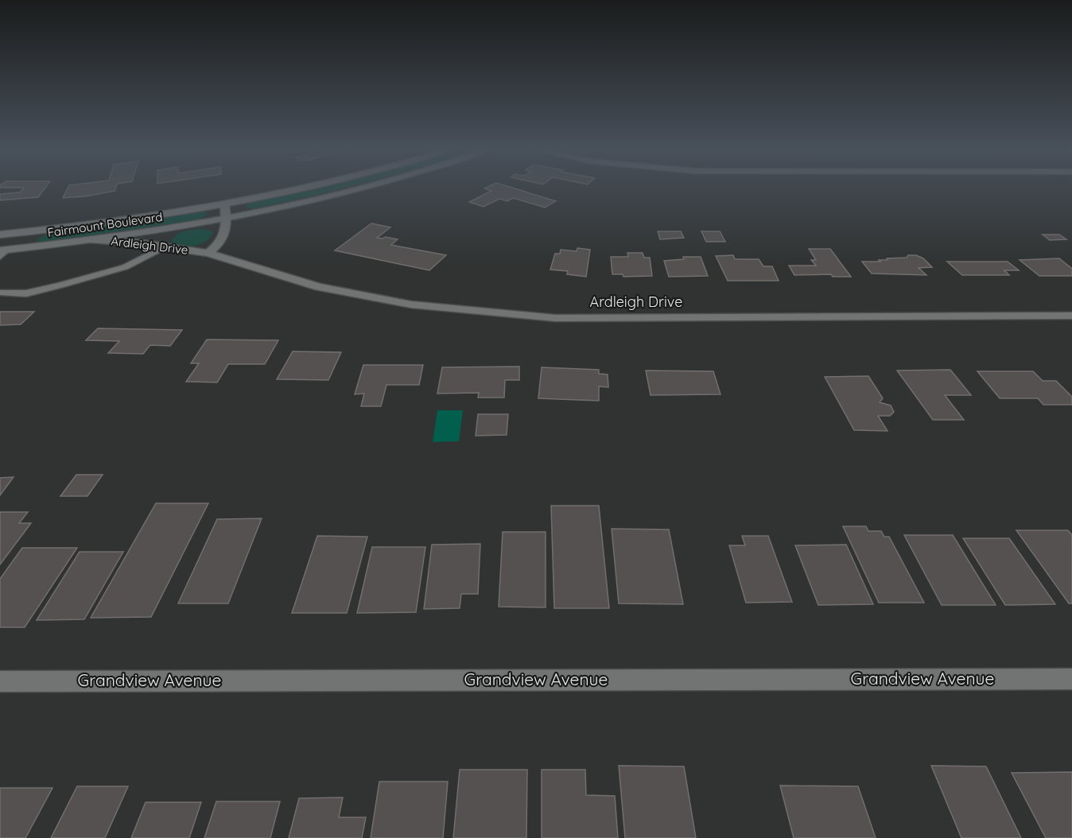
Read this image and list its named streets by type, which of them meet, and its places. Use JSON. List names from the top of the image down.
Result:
{
  "streets": {
    "street": ["Fairmount Boulevard", "Ardleigh Drive", "Grandview Avenue"]
  },
  "crossings": [
    ["Fairmount Boulevard", "Ardleigh Drive"]
  ]
}
